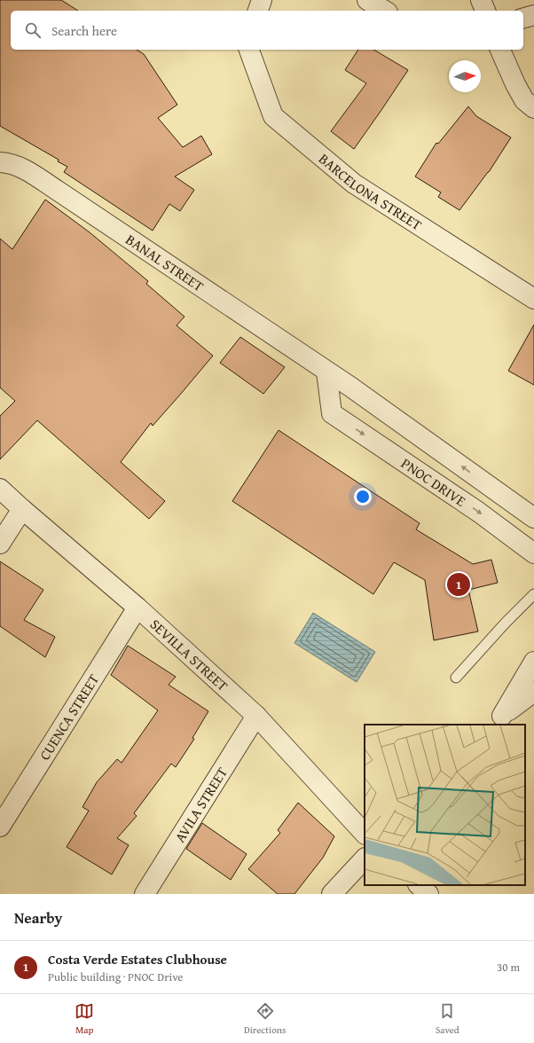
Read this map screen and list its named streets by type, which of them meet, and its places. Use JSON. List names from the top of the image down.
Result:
{
  "streets": {
    "street": [
      "BARCELONA STREET",
      "BANAL STREET",
      "PNOC DRIVE",
      "SEVILLA STREET",
      "CUENCA STREET",
      "AVILA STREET"
    ]
  },
  "crossings": [
    ["BANAL STREET", "PNOC DRIVE"],
    ["SEVILLA STREET", "CUENCA STREET"],
    ["SEVILLA STREET", "AVILA STREET"]
  ],
  "north": "right",
  "page": {
    "search": "Search here",
    "pins": "1",
    "heading": "Nearby",
    "list": [
      {
        "mark": "1",
        "name": "Costa Verde Estates Clubhouse",
        "note": "Public building · PNOC Drive",
        "value": "30 m"
      }
    ],
    "nav": ["Map", "Directions", "Saved"]
  }
}
